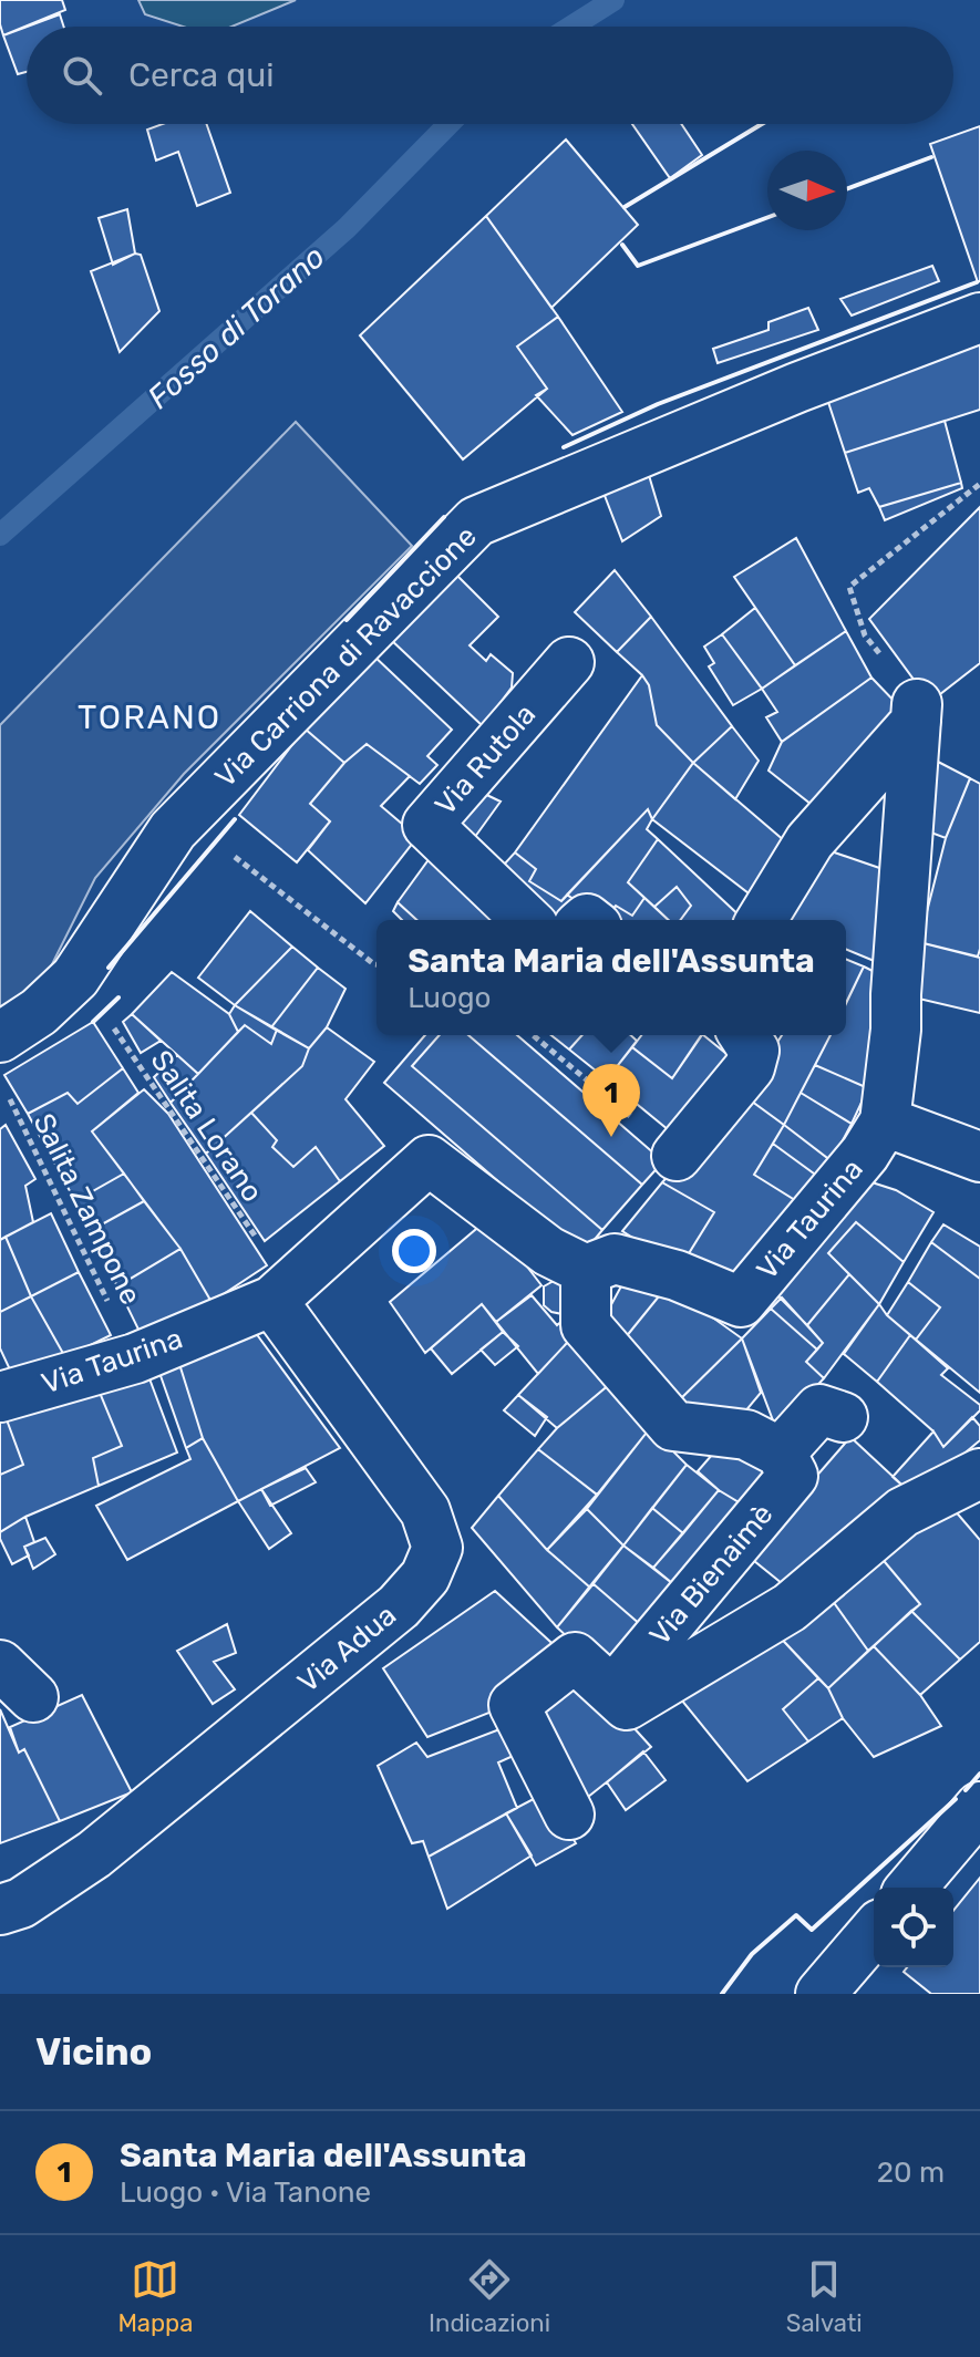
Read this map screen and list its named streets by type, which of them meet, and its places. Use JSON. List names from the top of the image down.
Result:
{
  "streets": {
    "street": [
      "Via Carriona di Ravaccione",
      "Via Rutola",
      "Via Taurina",
      "Via Bienaimè",
      "Via Adua"
    ],
    "path": ["Salita Lorano", "Salita Zampone"]
  },
  "crossings": [
    ["Salita Lorano", "Via Taurina"],
    ["Salita Lorano", "Via Adua"],
    ["Salita Zampone", "Via Taurina"],
    ["Via Taurina", "Via Adua"]
  ],
  "districts": ["TORANO"],
  "water": ["Fosso di Torano"],
  "north": "right",
  "page": {
    "search": "Cerca qui",
    "popup": ["Santa Maria dell'Assunta", "Luogo"],
    "pins": "1",
    "heading": "Vicino",
    "list": [
      {
        "mark": "1",
        "name": "Santa Maria dell'Assunta",
        "note": "Luogo · Via Tanone",
        "value": "20 m"
      }
    ],
    "nav": ["Mappa", "Indicazioni", "Salvati"]
  }
}
